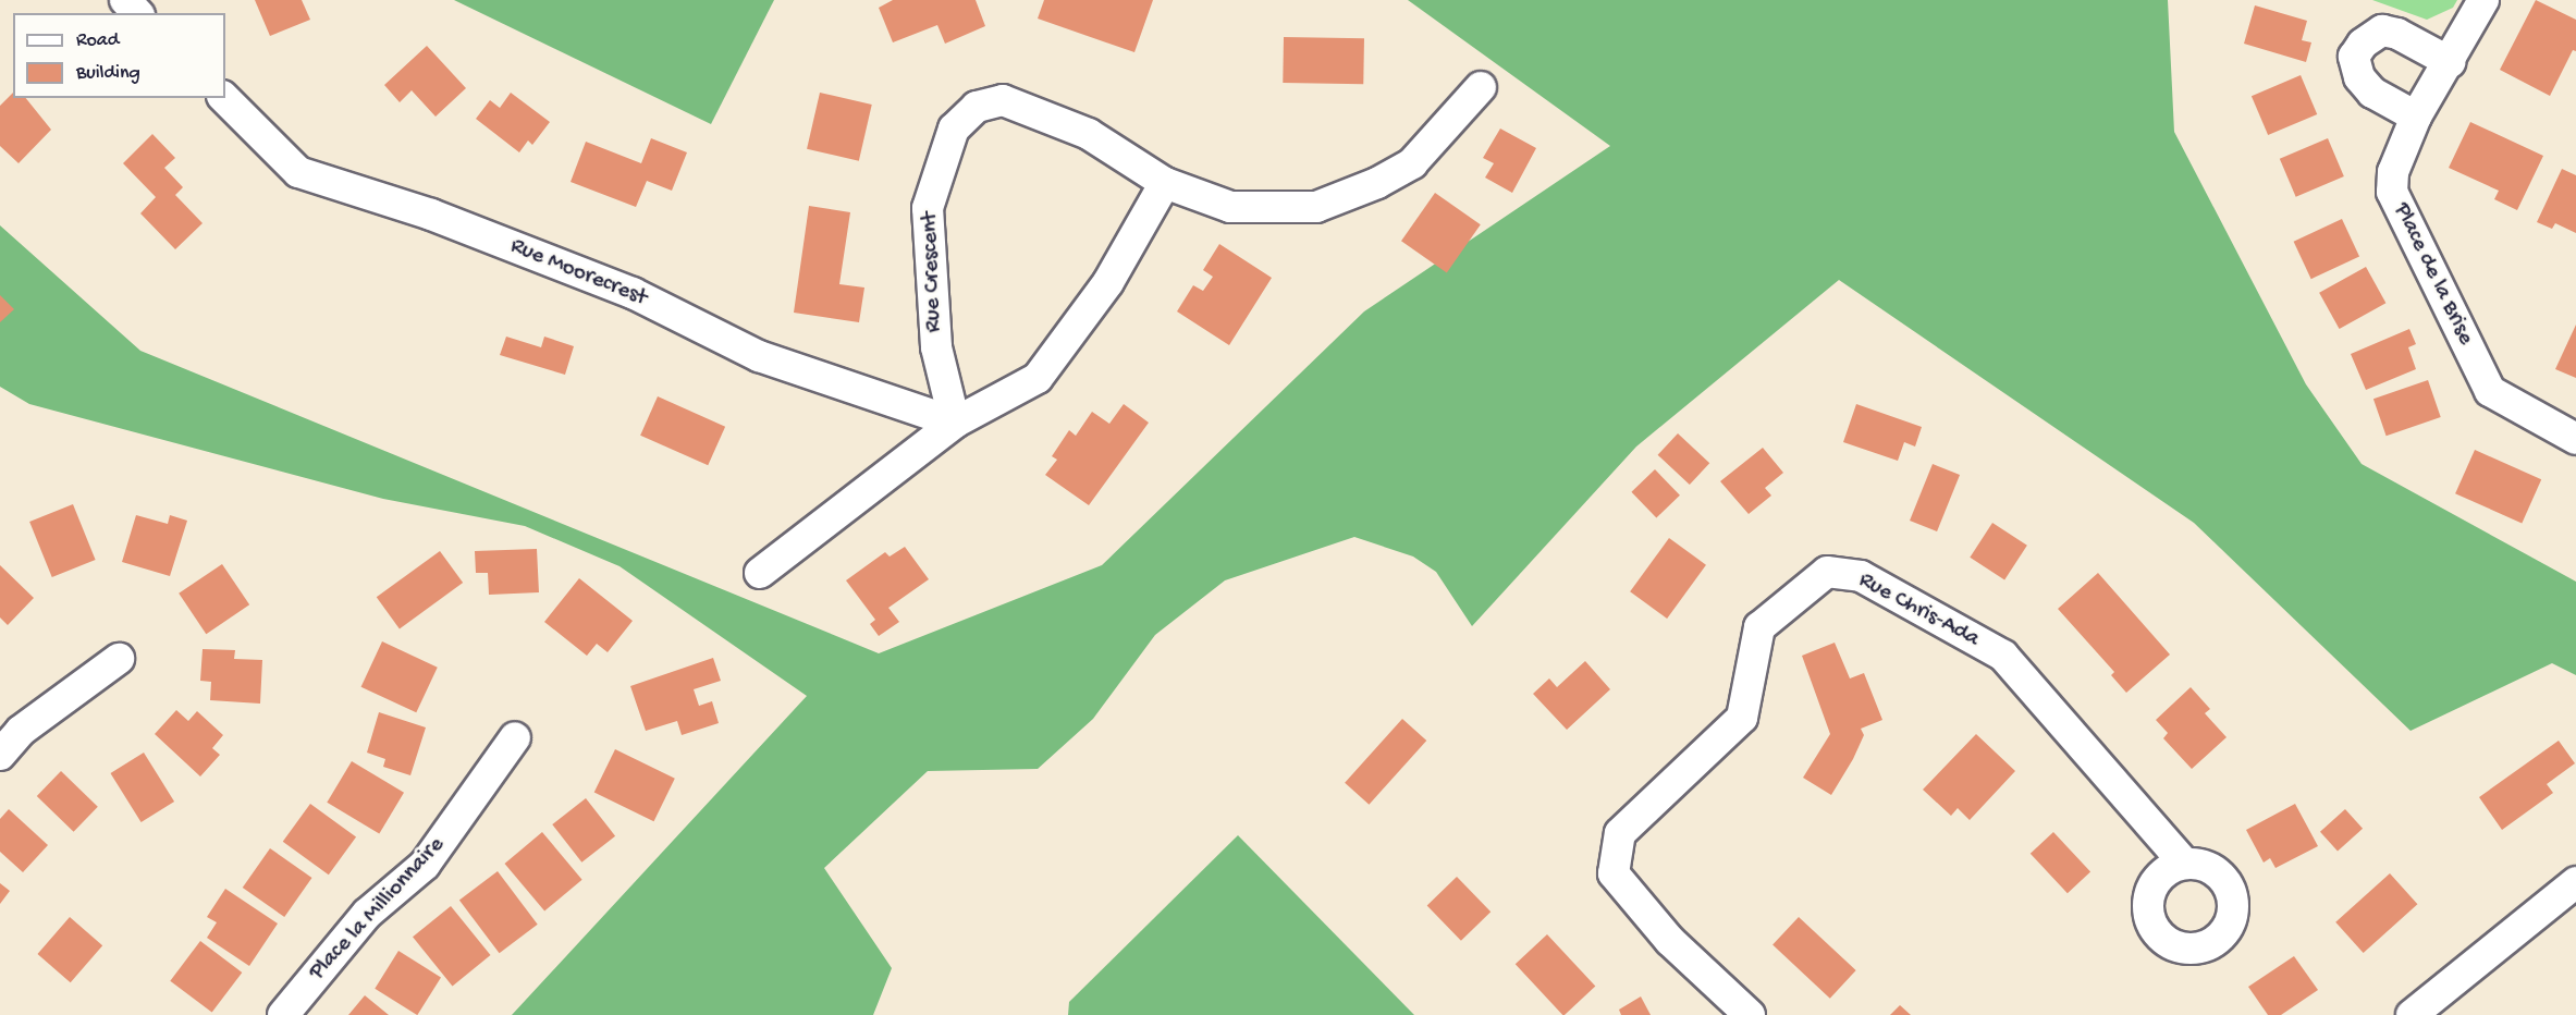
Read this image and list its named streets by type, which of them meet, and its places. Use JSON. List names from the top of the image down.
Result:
{
  "streets": {
    "street": [
      "Rue Crescent",
      "Rue Moorecrest",
      "Place de la Brise",
      "Rue Chris-Ada",
      "Place la Millionnaire"
    ]
  },
  "crossings": [
    ["Rue Crescent", "Rue Moorecrest"]
  ],
  "legend": ["Road", "Building"]
}
